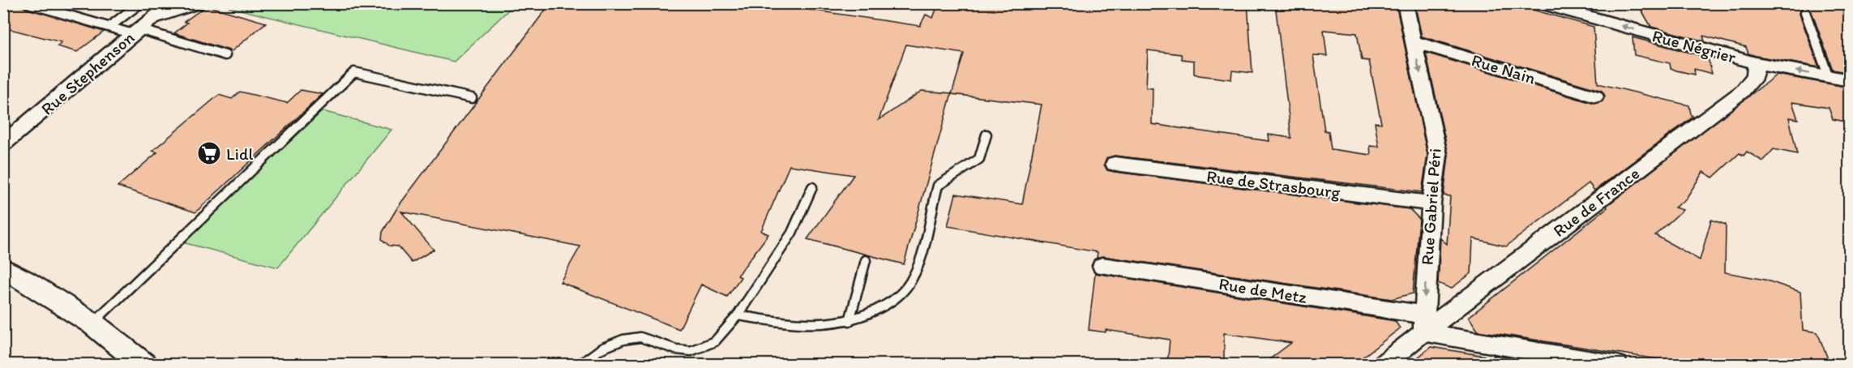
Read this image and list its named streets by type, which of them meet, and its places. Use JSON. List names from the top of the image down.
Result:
{
  "streets": {
    "street": [
      "Rue Négrier",
      "Rue Nain",
      "Rue Stephenson",
      "Rue de Strasbourg",
      "Rue de France",
      "Rue Gabriel Péri",
      "Rue de Metz"
    ]
  },
  "crossings": [
    ["Rue Négrier", "Rue de France"],
    ["Rue Nain", "Rue Gabriel Péri"],
    ["Rue de Strasbourg", "Rue Gabriel Péri"],
    ["Rue de France", "Rue Gabriel Péri"],
    ["Rue de France", "Rue de Metz"],
    ["Rue Gabriel Péri", "Rue de Metz"]
  ],
  "one_way": ["Rue Négrier", "Rue Gabriel Péri"],
  "places": {
    "supermarket": ["Lidl"]
  }
}
